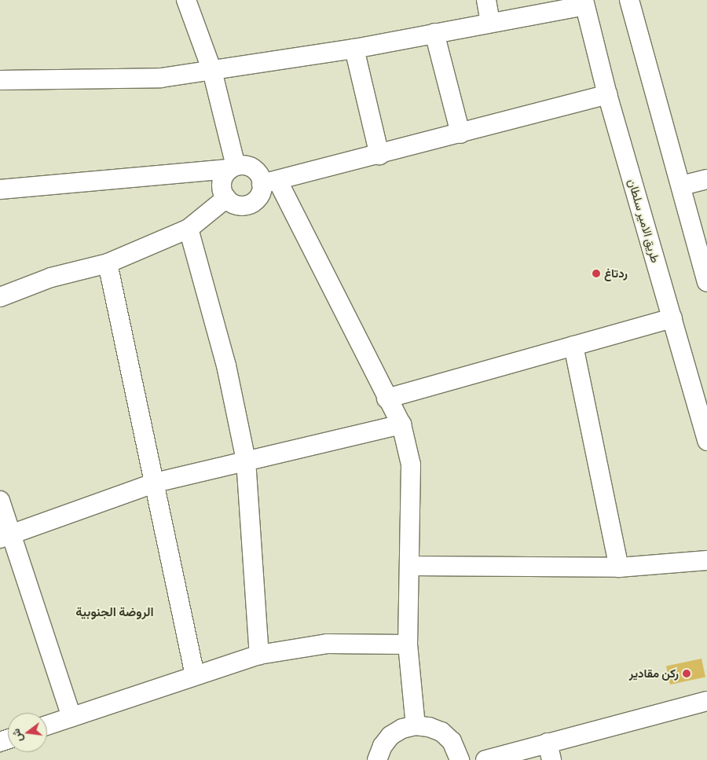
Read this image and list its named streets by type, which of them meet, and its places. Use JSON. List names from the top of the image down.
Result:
{
  "streets": {
    "street": ["طريق الامير سلطان"]
  },
  "districts": ["الروضة الجنوبية"],
  "places": ["ردتاغ", "ركن مقادير"],
  "north": "left"
}
